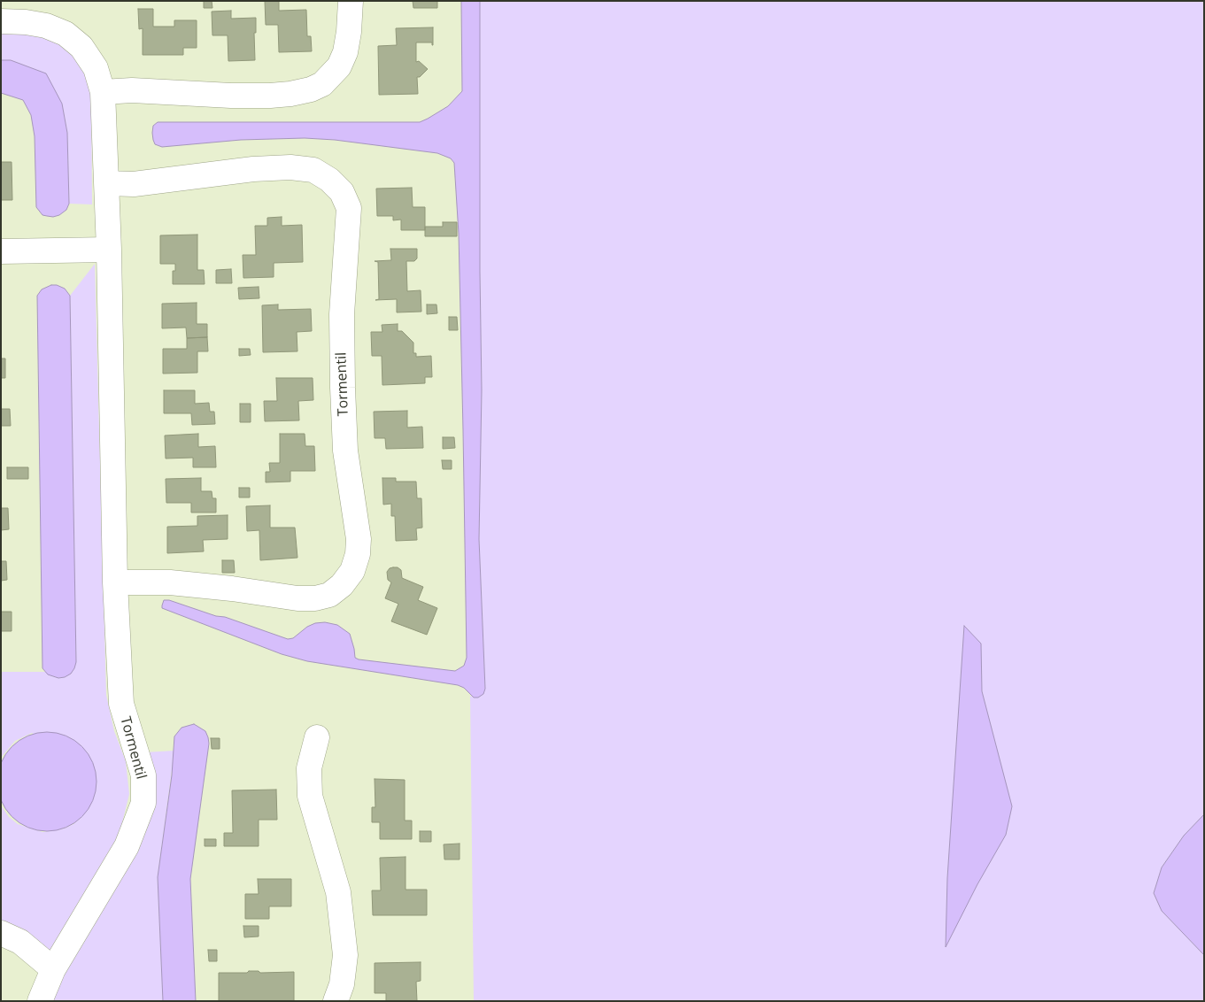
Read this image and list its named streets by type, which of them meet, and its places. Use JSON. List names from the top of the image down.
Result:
{
  "streets": {
    "street": ["Tormentil"]
  }
}
